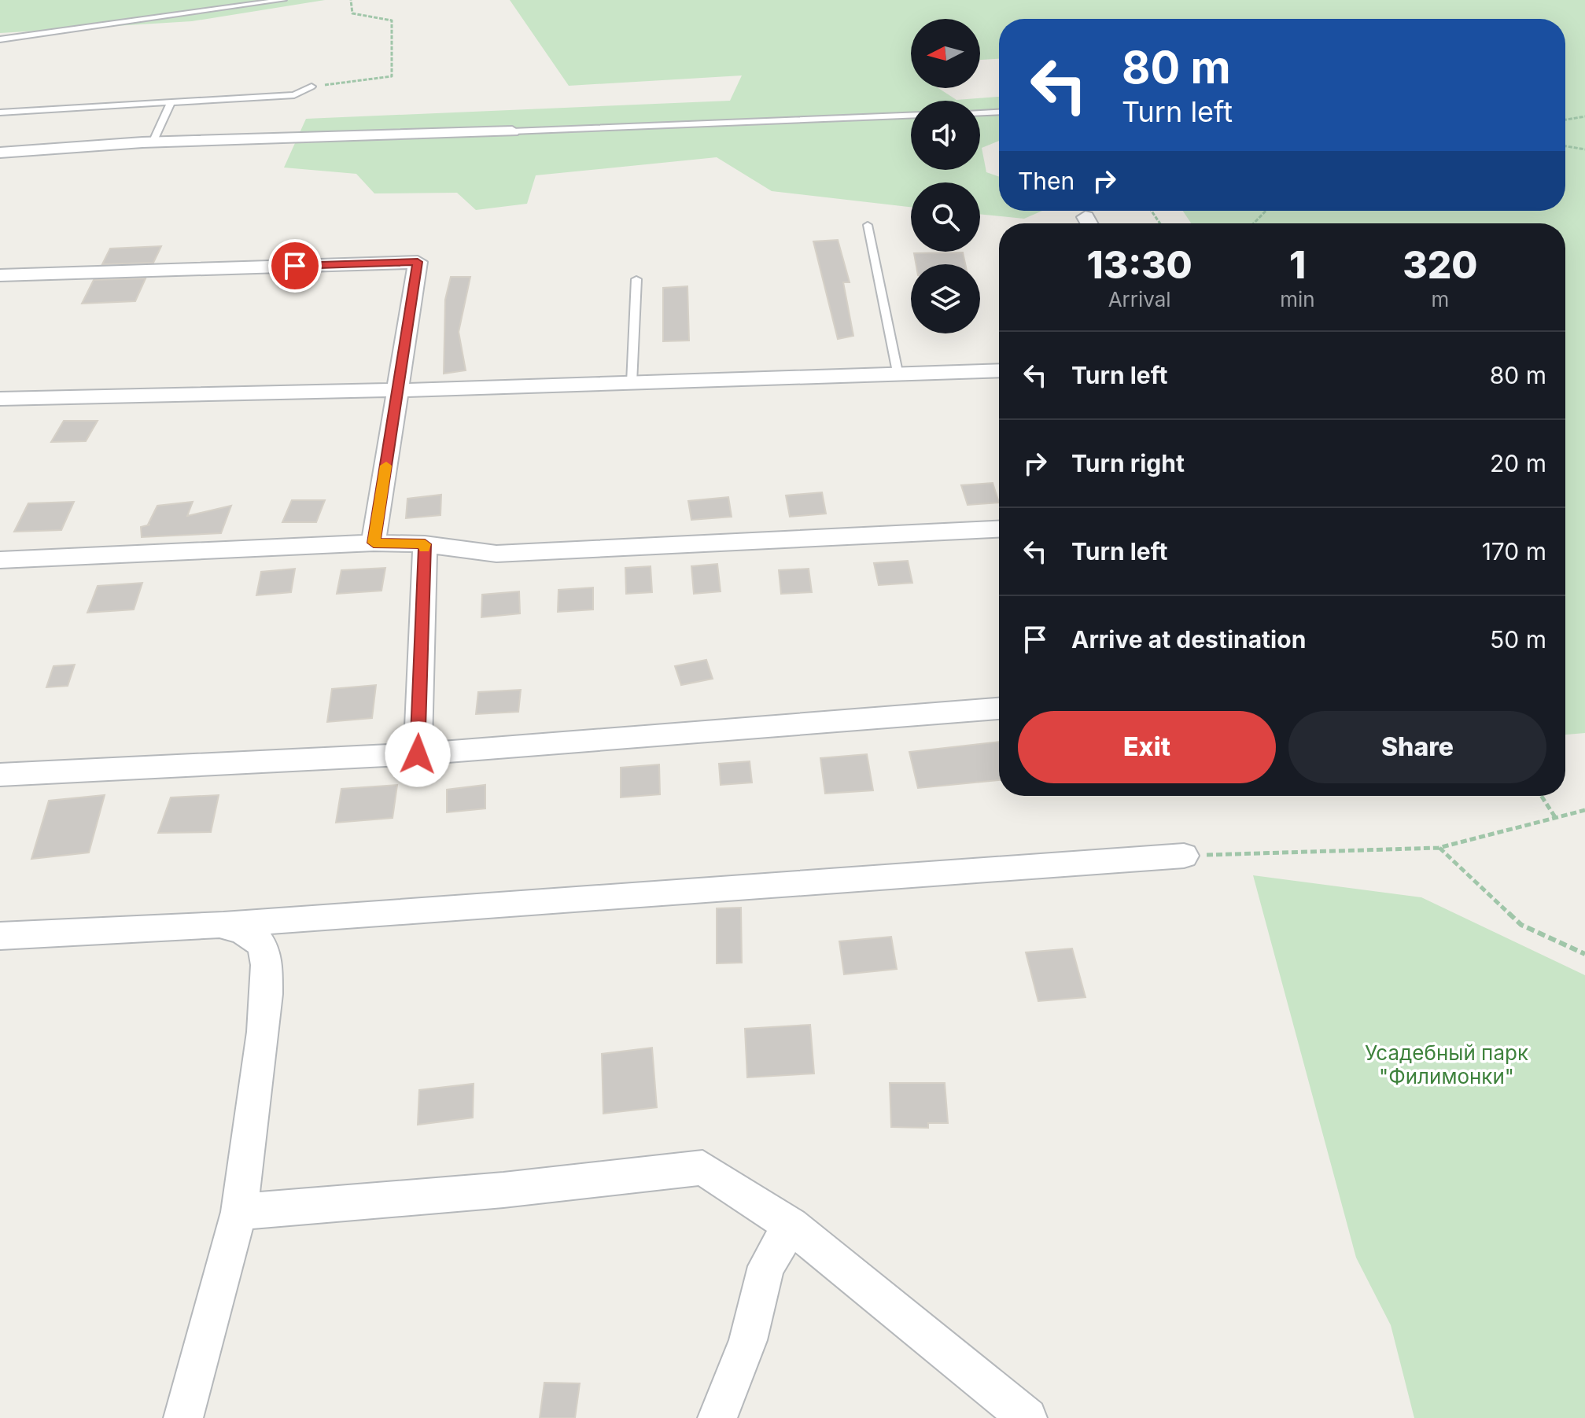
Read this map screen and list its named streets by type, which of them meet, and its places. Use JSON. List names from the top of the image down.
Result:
{
  "parks": ["Усадебный парк \"Филимонки\""],
  "north": "left",
  "page": {
    "turn": ["80 m", "Turn left"],
    "then": "Then",
    "eta": [
      "13:30",
      "Arrival",
      "1",
      "min",
      "320",
      "m"
    ],
    "list": [
      {
        "name": "Turn left",
        "value": "80 m"
      },
      {
        "name": "Turn right",
        "value": "20 m"
      },
      {
        "name": "Turn left",
        "value": "170 m"
      },
      {
        "name": "Arrive at destination",
        "value": "50 m"
      }
    ],
    "buttons": ["Exit", "Share"]
  }
}
